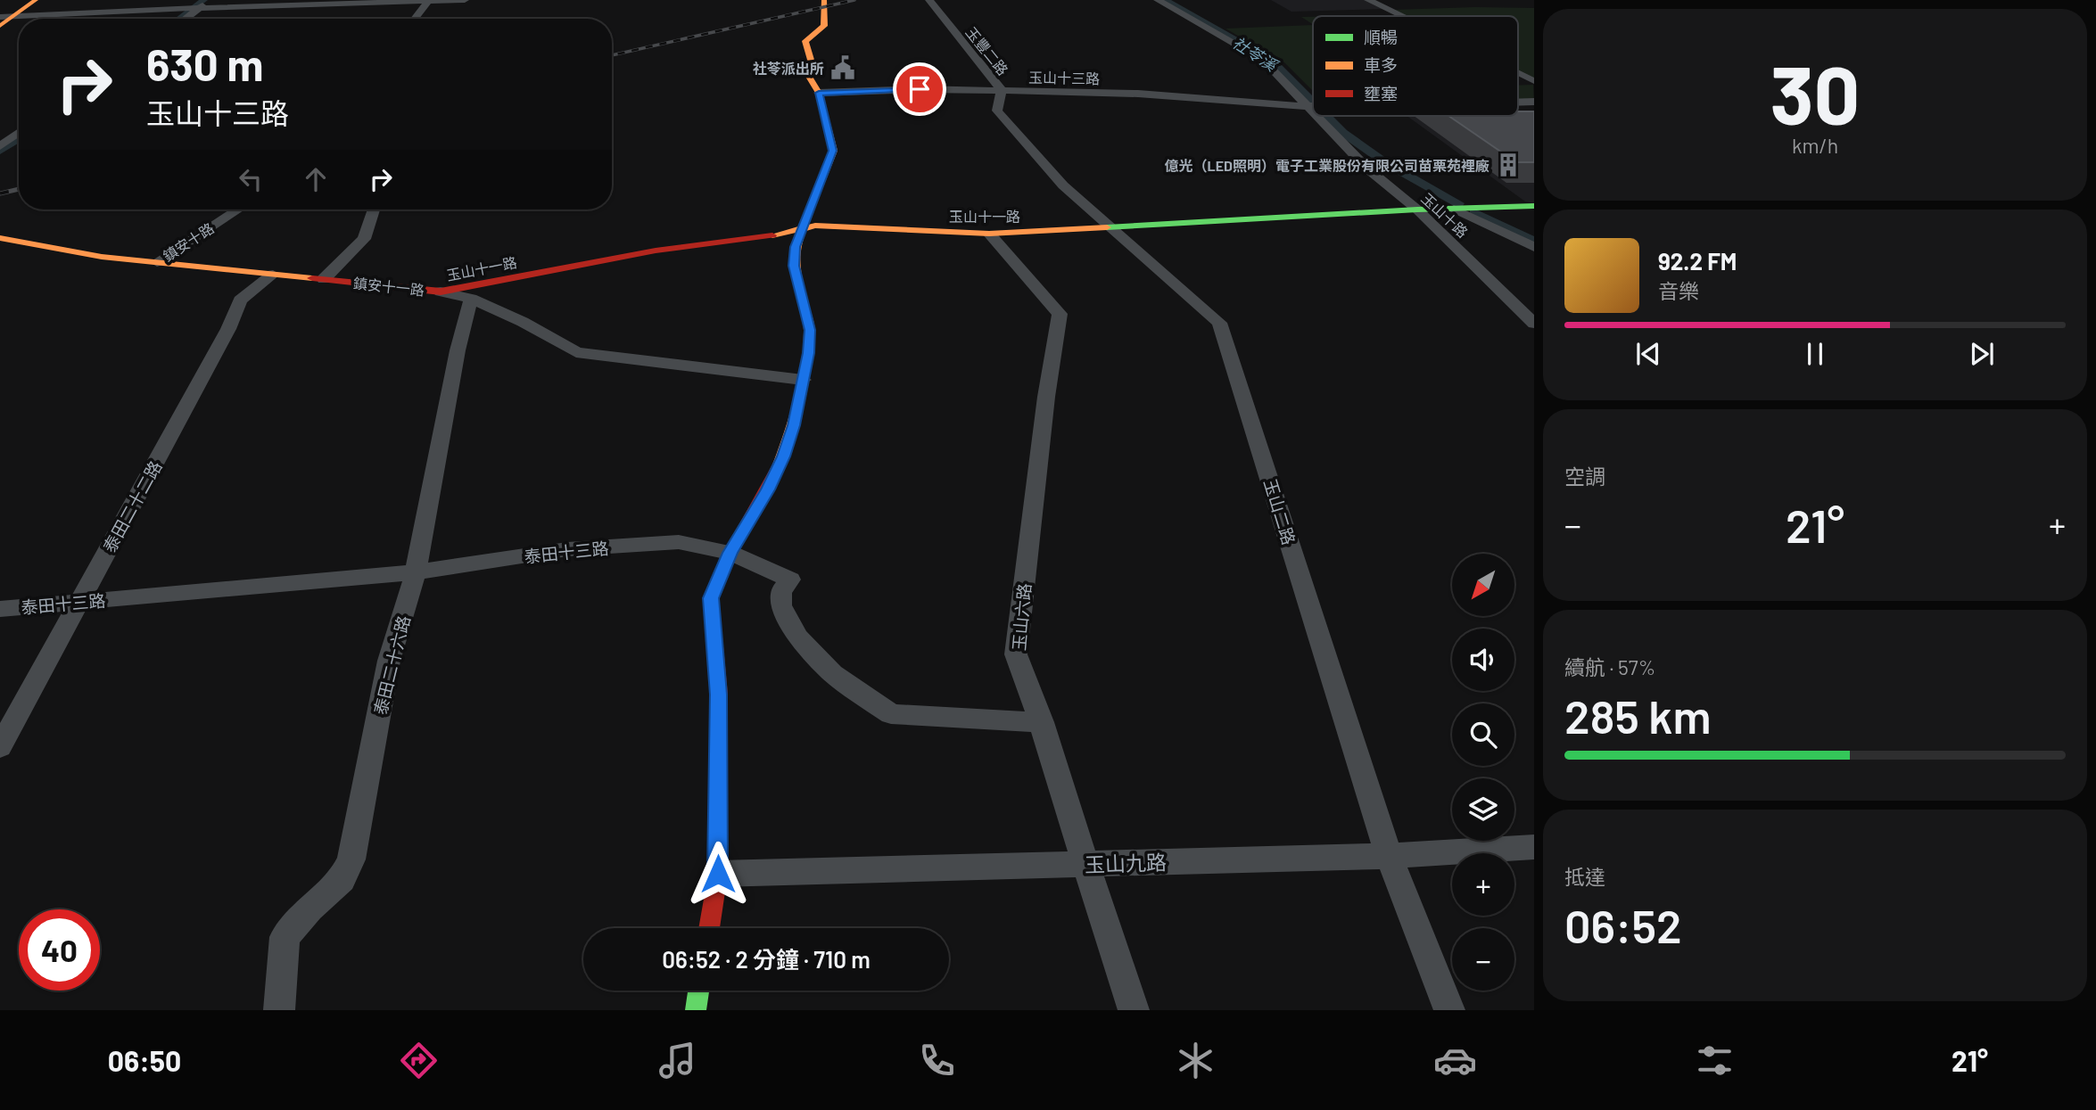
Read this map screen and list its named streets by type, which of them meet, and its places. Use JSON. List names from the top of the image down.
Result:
{
  "streets": {
    "street": [
      "玉豐二路",
      "玉山十三路",
      "玉山十路",
      "玉山十一路",
      "鎮安十路",
      "鎮安十一路",
      "泰田二十二路",
      "玉山二路",
      "泰田十三路",
      "玉山六路",
      "泰田二十六路",
      "玉山九路"
    ]
  },
  "crossings": [
    ["玉豐二路", "玉山十三路"],
    ["玉豐二路", "玉山二路"],
    ["玉山十三路", "玉山二路"],
    ["玉山十路", "玉山十一路"],
    ["玉山十一路", "鎮安十一路"],
    ["玉山十一路", "玉山二路"],
    ["玉山十一路", "玉山六路"],
    ["鎮安十路", "鎮安十一路"],
    ["鎮安十一路", "泰田二十二路"],
    ["鎮安十一路", "泰田二十六路"],
    ["泰田二十二路", "泰田十三路"],
    ["玉山二路", "玉山九路"],
    ["泰田十三路", "玉山六路"],
    ["泰田十三路", "泰田二十六路"],
    ["玉山六路", "玉山九路"]
  ],
  "water": ["社苓溪"],
  "places": {
    "public building": ["社苓派出所"],
    "building": ["億光（LED照明）電子工業股份有限公司苗栗苑裡廠"]
  },
  "legend": ["順暢", "車多", "壅塞"],
  "north": "bottom left",
  "page": {
    "tile": [
      ["30", "km/h"],
      "空調",
      ["續航 · 57%", "285 km"],
      ["抵達", "06:52"]
    ],
    "turn": ["630 m", "玉山十三路"],
    "song": ["92.2 FM", "音樂"],
    "heat": ["−", "21°", "+"],
    "map_buttons": ["+", "−"],
    "limit": "40",
    "trip": "06:52 · 2 分鐘 · 710 m",
    "tabs": ["06:50", "21°"]
  }
}
